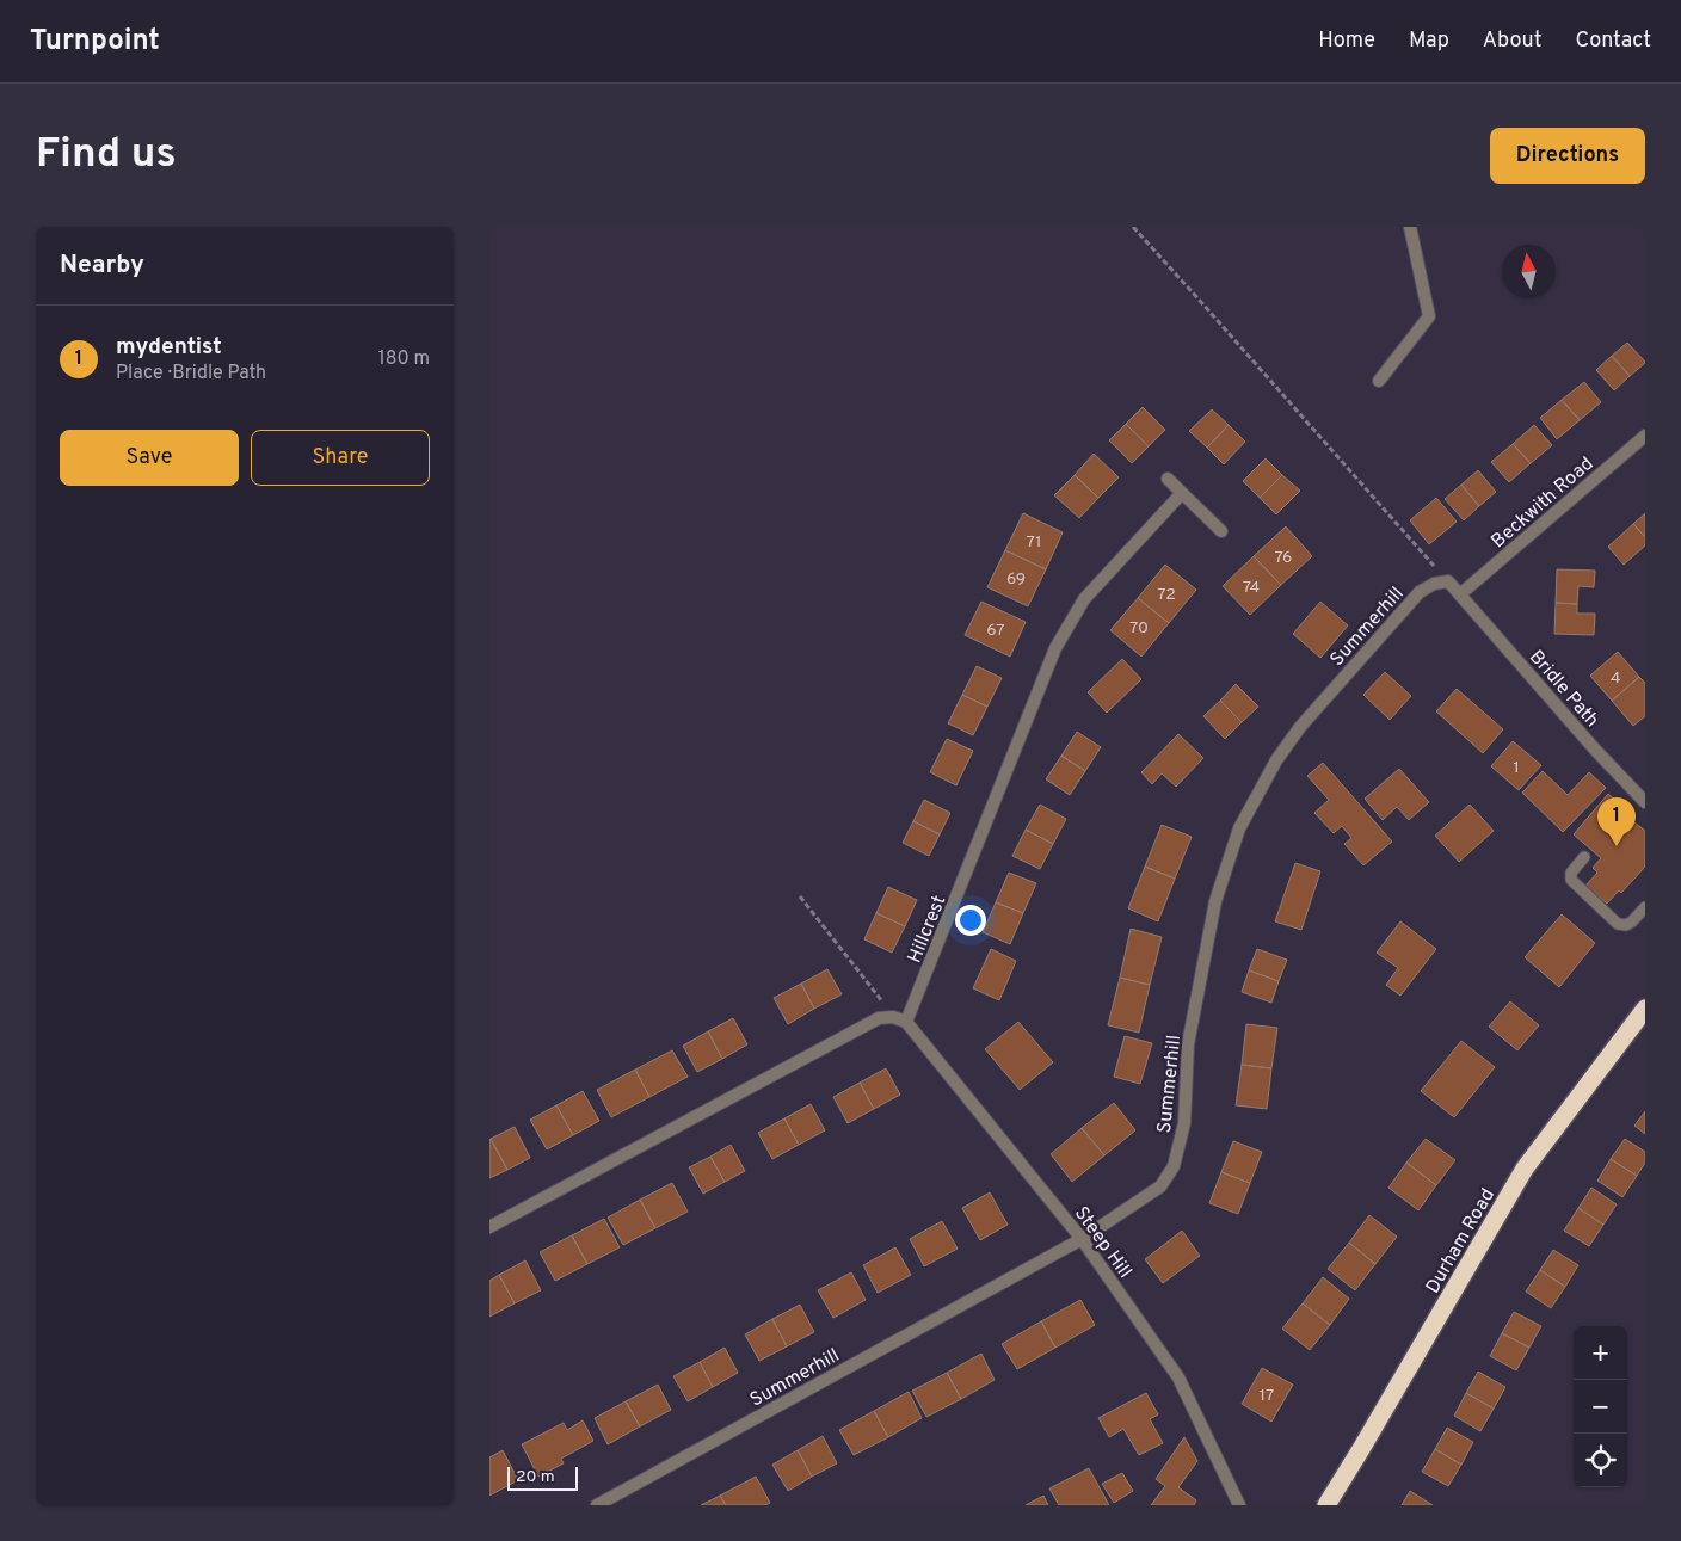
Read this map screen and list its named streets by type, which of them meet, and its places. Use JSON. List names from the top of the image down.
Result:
{
  "streets": {
    "highway": ["Durham Road"],
    "street": [
      "Beckwith Road",
      "Summerhill",
      "Bridle Path",
      "Hillcrest",
      "Steep Hill"
    ]
  },
  "crossings": [
    ["Beckwith Road", "Bridle Path"],
    ["Summerhill", "Steep Hill"],
    ["Hillcrest", "Steep Hill"]
  ],
  "house_numbers": [
    "71",
    "76",
    "69",
    "74",
    "72",
    "70",
    "67",
    "4",
    "1",
    "17"
  ],
  "scale_bar": "20 m",
  "north": "top",
  "page": {
    "header": "Turnpoint",
    "nav": [
      "Home",
      "Map",
      "About",
      "Contact"
    ],
    "buttons": [
      "Directions",
      ["Save", "Share"]
    ],
    "title": "Find us",
    "heading": "Nearby",
    "list": [
      {
        "mark": "1",
        "name": "mydentist",
        "note": "Place · Bridle Path",
        "value": "180 m"
      }
    ],
    "pins": "1",
    "map_buttons": ["+", "−"],
    "scale": "20 m"
  }
}
